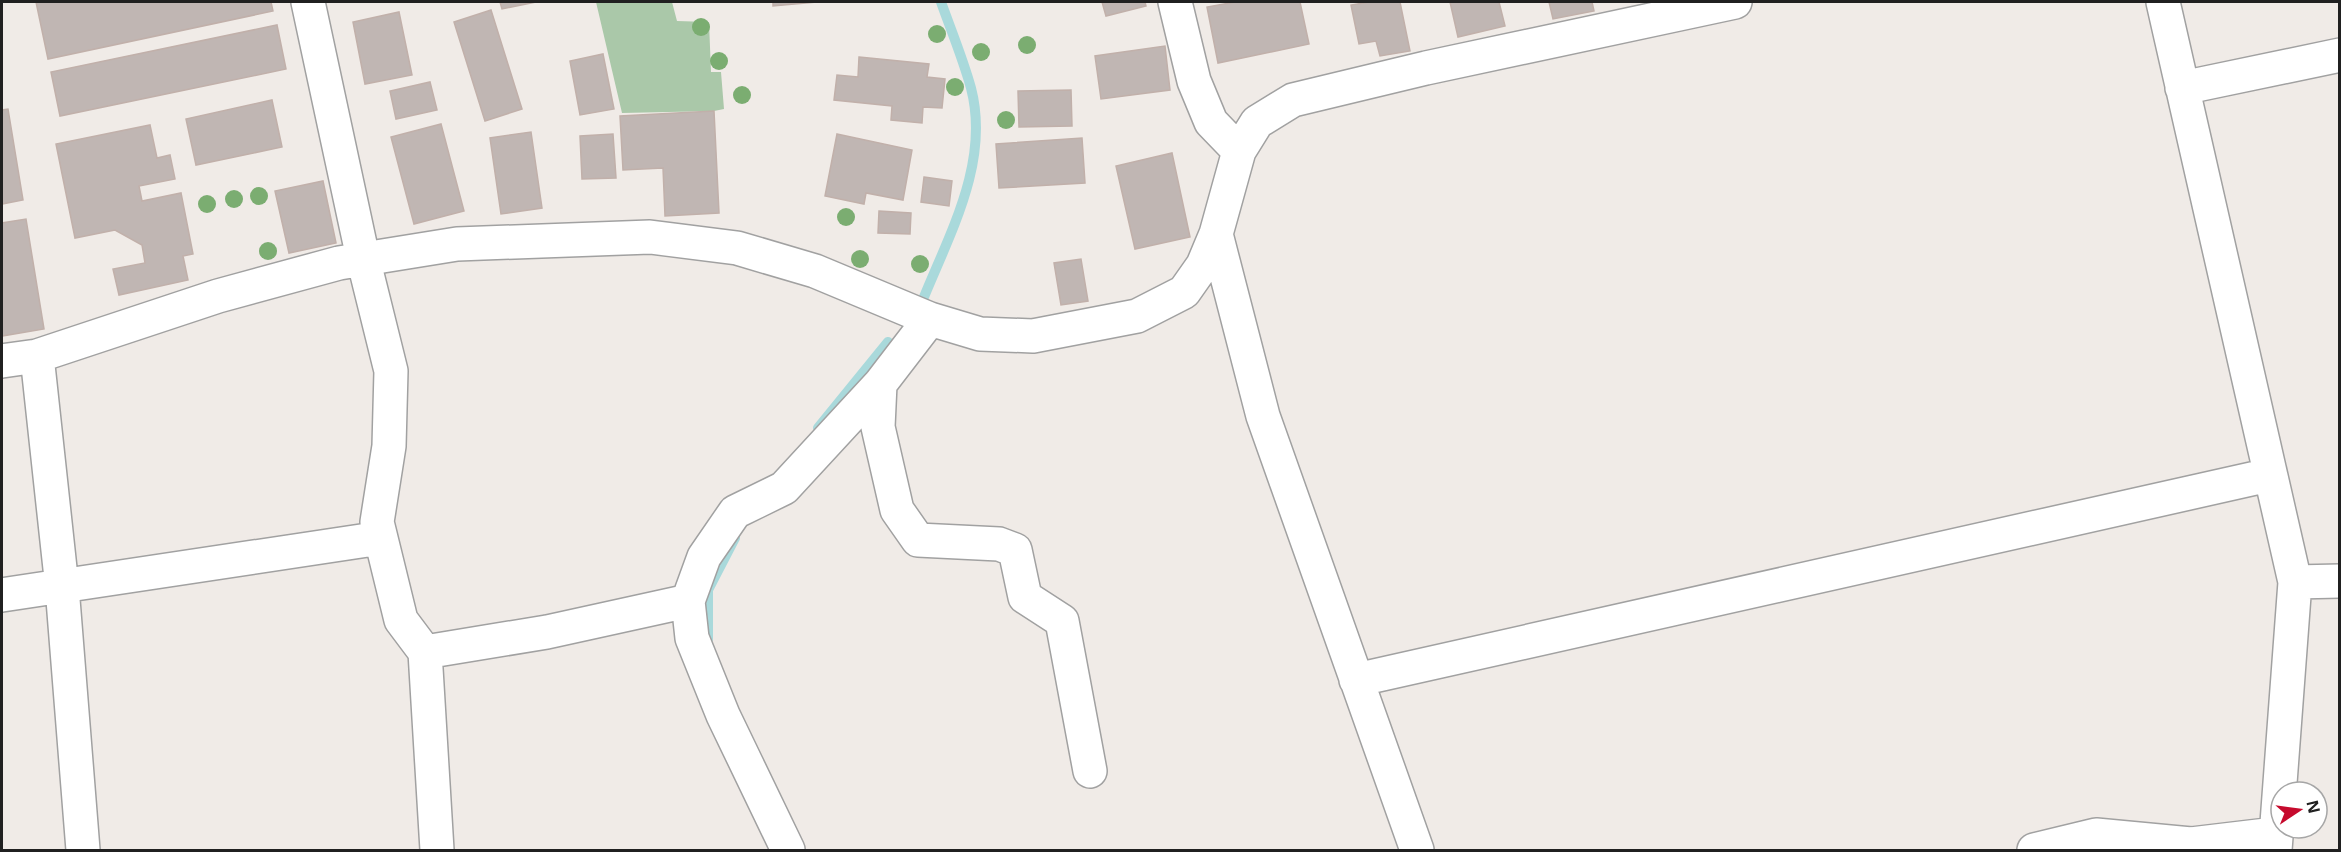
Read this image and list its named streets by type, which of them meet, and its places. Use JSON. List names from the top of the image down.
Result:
{
  "north": "right"
}
